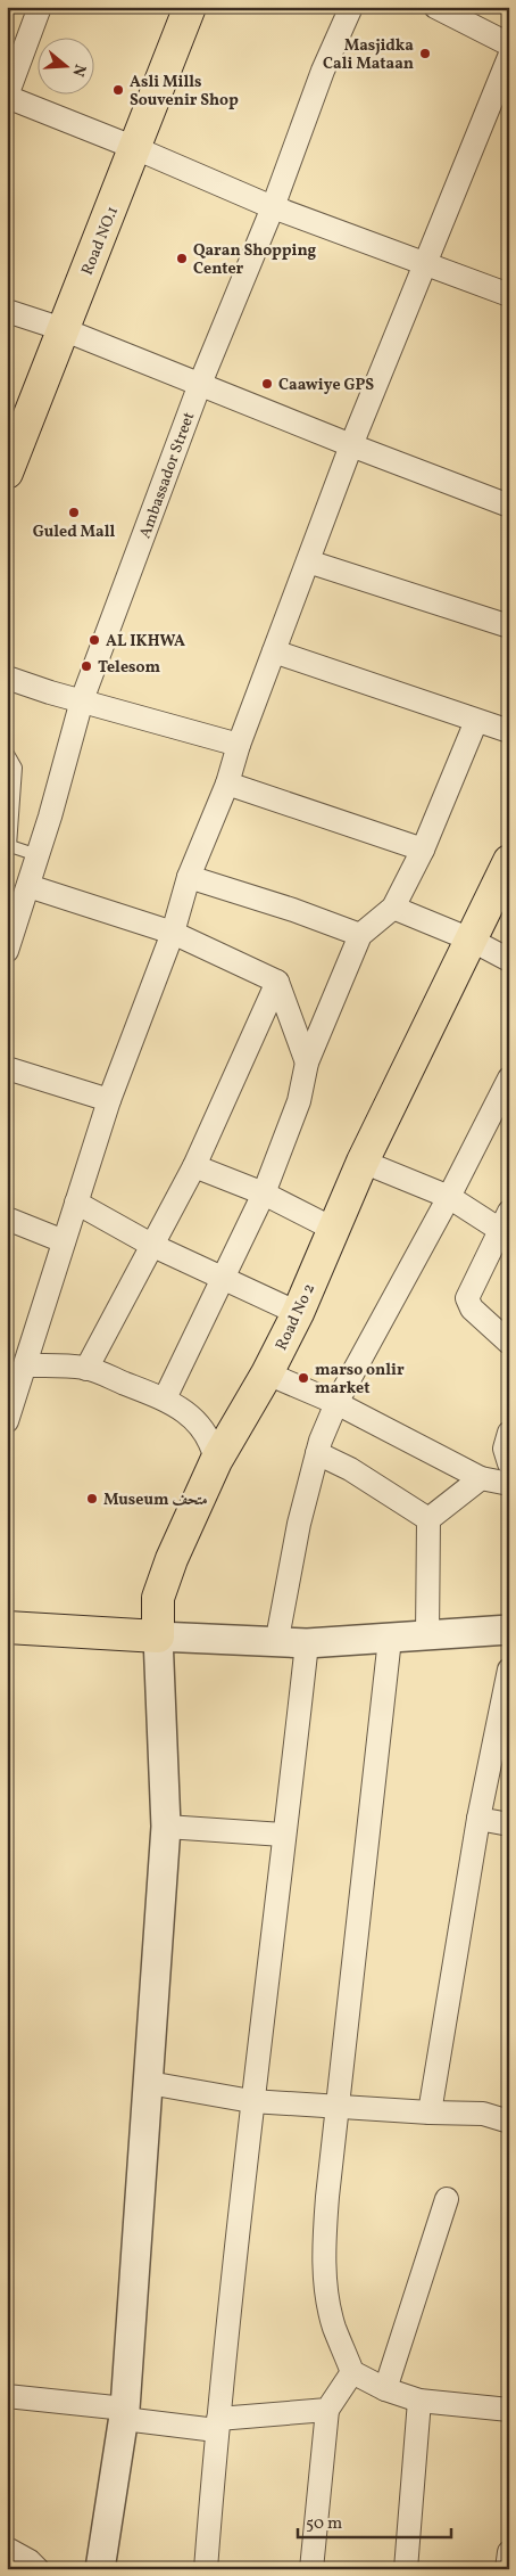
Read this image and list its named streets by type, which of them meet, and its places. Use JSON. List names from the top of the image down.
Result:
{
  "streets": {
    "main road": ["Road NO.1", "Road No 2"],
    "street": ["Ambassador Street"]
  },
  "places": [
    "Masjidka Cali Mataan",
    "Asli Mills Souvenir Shop",
    "Qaran Shopping Center",
    "Caawiye GPS",
    "Guled Mall",
    "AL IKHWA",
    "Telesom",
    "marso onlir market",
    "Museum متحف"
  ],
  "scale_bar": "50 m",
  "north": "right"
}
